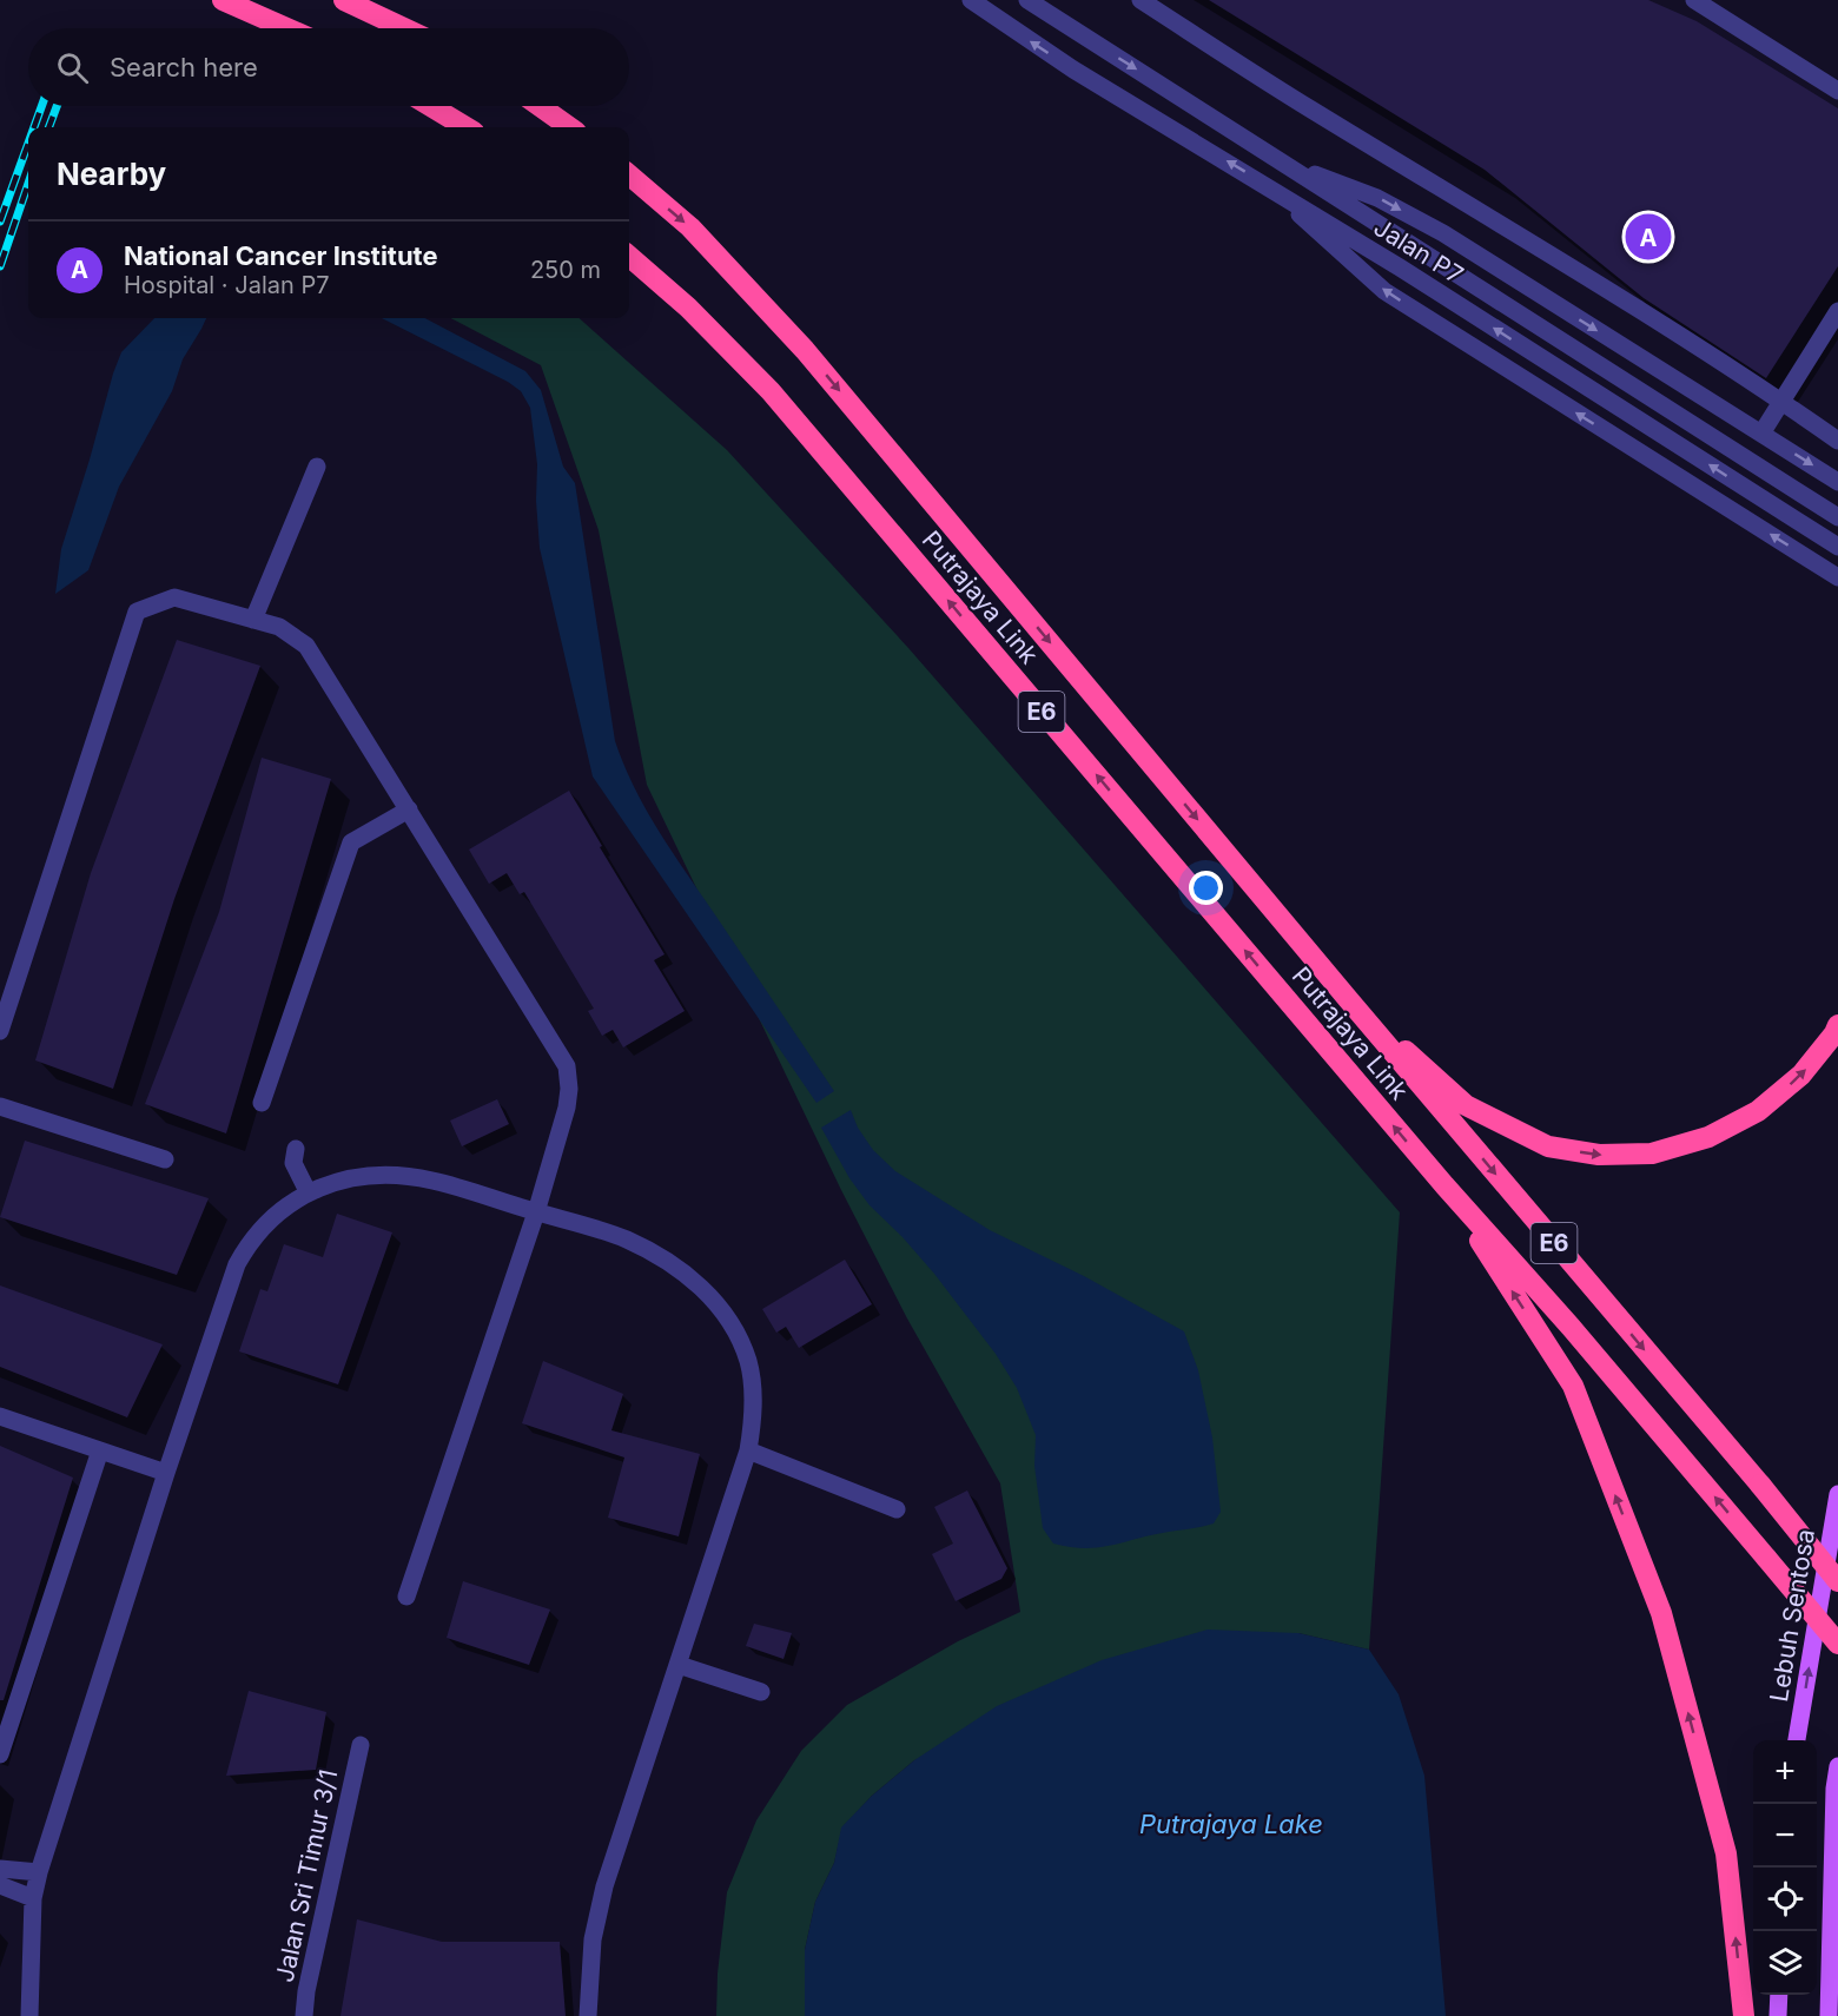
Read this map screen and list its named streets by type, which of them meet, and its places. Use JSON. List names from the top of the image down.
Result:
{
  "streets": {
    "highway": ["Putrajaya Link", "E6"],
    "main road": ["Lebuh Sentosa"],
    "street": ["Jalan P7", "Jalan Sri Timur 3/1"]
  },
  "crossings": [
    ["Putrajaya Link", "E6"]
  ],
  "one_way": ["Lebuh Sentosa"],
  "water": ["Putrajaya Lake"],
  "page": {
    "search": "Search here",
    "heading": "Nearby",
    "pins": "A",
    "list": [
      {
        "mark": "A",
        "name": "National Cancer Institute",
        "note": "Hospital · Jalan P7",
        "value": "250 m"
      }
    ],
    "map_buttons": ["+", "−"]
  }
}
